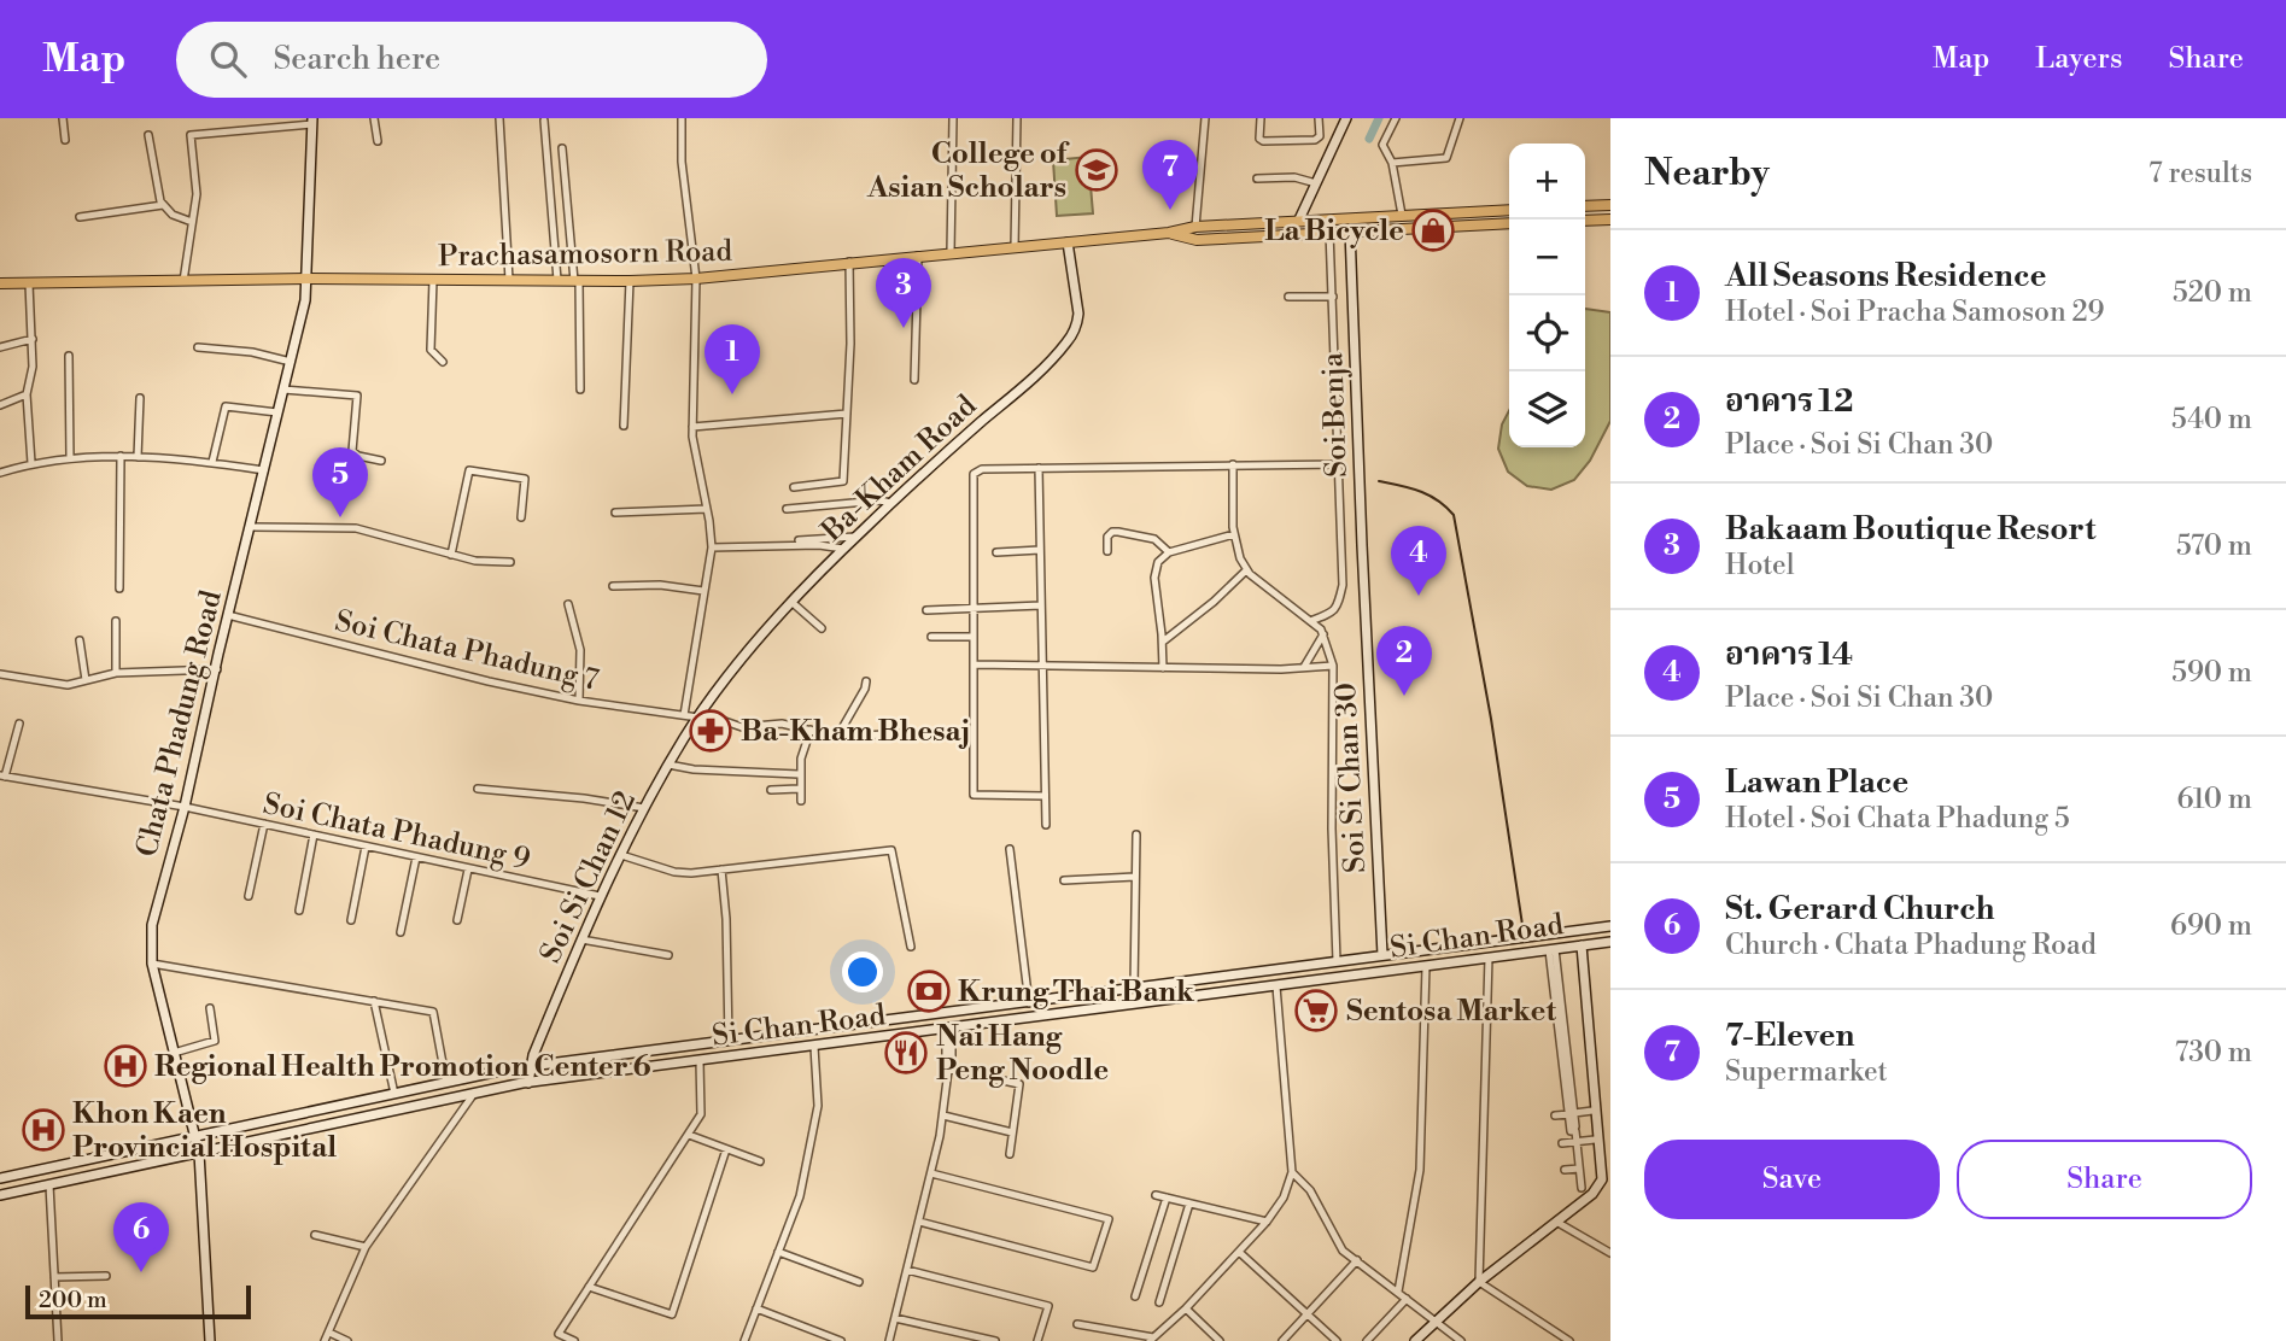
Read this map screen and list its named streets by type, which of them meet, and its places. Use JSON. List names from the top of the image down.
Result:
{
  "streets": {
    "main road": ["Prachasamosorn Road"],
    "street": [
      "Soi Benja",
      "Ba-Kham Road",
      "Soi Chata Phadung 7",
      "Chata Phadung Road",
      "Soi Si Chan 30",
      "Soi Chata Phadung 9",
      "Soi Si Chan 12",
      "Si Chan Road"
    ]
  },
  "crossings": [
    ["Prachasamosorn Road", "Soi Benja"],
    ["Prachasamosorn Road", "Ba-Kham Road"],
    ["Prachasamosorn Road", "Chata Phadung Road"],
    ["Soi Benja", "Soi Si Chan 30"],
    ["Ba-Kham Road", "Soi Chata Phadung 7"],
    ["Ba-Kham Road", "Soi Si Chan 12"],
    ["Soi Chata Phadung 7", "Chata Phadung Road"],
    ["Soi Chata Phadung 7", "Soi Si Chan 12"],
    ["Chata Phadung Road", "Soi Chata Phadung 9"],
    ["Chata Phadung Road", "Si Chan Road"],
    ["Soi Si Chan 30", "Si Chan Road"],
    ["Soi Chata Phadung 9", "Soi Si Chan 12"],
    ["Soi Si Chan 12", "Si Chan Road"]
  ],
  "places": {
    "school or university": ["College of Asian Scholars"],
    "shop": ["La Bicycle"],
    "pharmacy": ["Ba-Kham Bhesaj"],
    "bank": ["Krung Thai Bank"],
    "supermarket": ["Sentosa Market"],
    "restaurant": ["Nai Hang Peng Noodle"],
    "hospital": ["Regional Health Promotion Center 6", "Khon Kaen Provincial Hospital"]
  },
  "scale_bar": "200 m",
  "page": {
    "header": "Map",
    "search": "Search here",
    "nav": ["Map", "Layers", "Share"],
    "heading": ["Nearby", "7 results"],
    "pins": [
      "7",
      "3",
      "1",
      "5",
      "4",
      "2",
      "6"
    ],
    "map_buttons": ["+", "−"],
    "list": [
      {
        "mark": "1",
        "name": "All Seasons Residence",
        "note": "Hotel · Soi Pracha Samoson 29",
        "value": "520 m"
      },
      {
        "mark": "2",
        "name": "อาคาร 12",
        "note": "Place · Soi Si Chan 30",
        "value": "540 m"
      },
      {
        "mark": "3",
        "name": "Bakaam Boutique Resort",
        "note": "Hotel",
        "value": "570 m"
      },
      {
        "mark": "4",
        "name": "อาคาร 14",
        "note": "Place · Soi Si Chan 30",
        "value": "590 m"
      },
      {
        "mark": "5",
        "name": "Lawan Place",
        "note": "Hotel · Soi Chata Phadung 5",
        "value": "610 m"
      },
      {
        "mark": "6",
        "name": "St. Gerard Church",
        "note": "Church · Chata Phadung Road",
        "value": "690 m"
      },
      {
        "mark": "7",
        "name": "7-Eleven",
        "note": "Supermarket",
        "value": "730 m"
      }
    ],
    "buttons": ["Save", "Share"],
    "scale": "200 m"
  }
}
